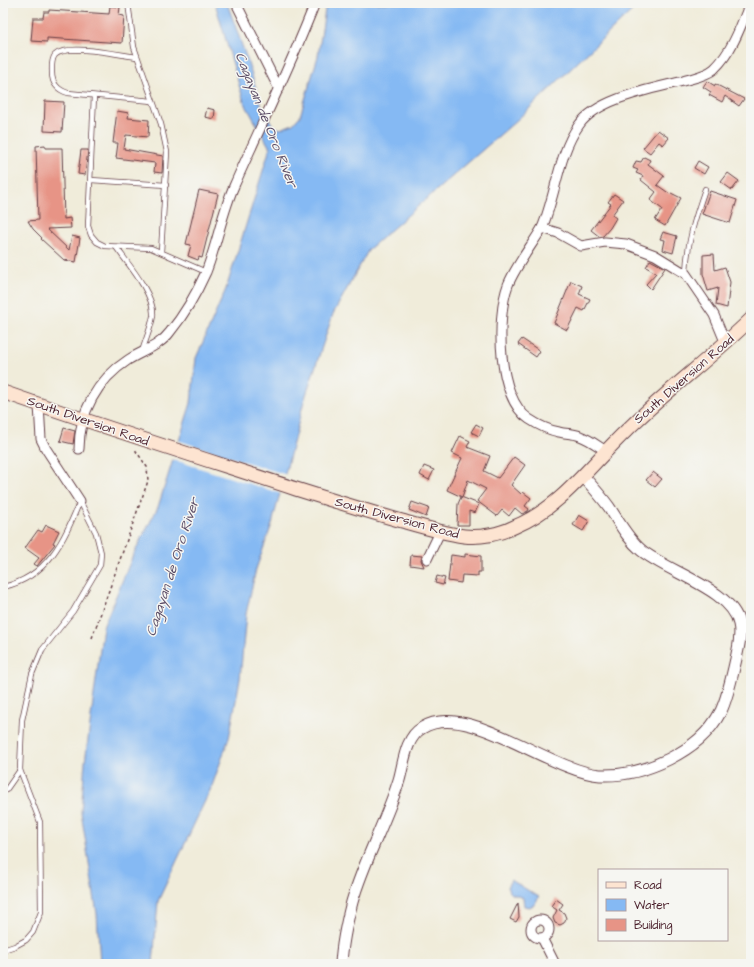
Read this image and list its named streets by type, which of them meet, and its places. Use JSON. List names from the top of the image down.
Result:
{
  "streets": {
    "main road": ["South Diversion Road"]
  },
  "water": ["Cagayan de Oro River"],
  "legend": ["Road", "Water", "Building"]
}
